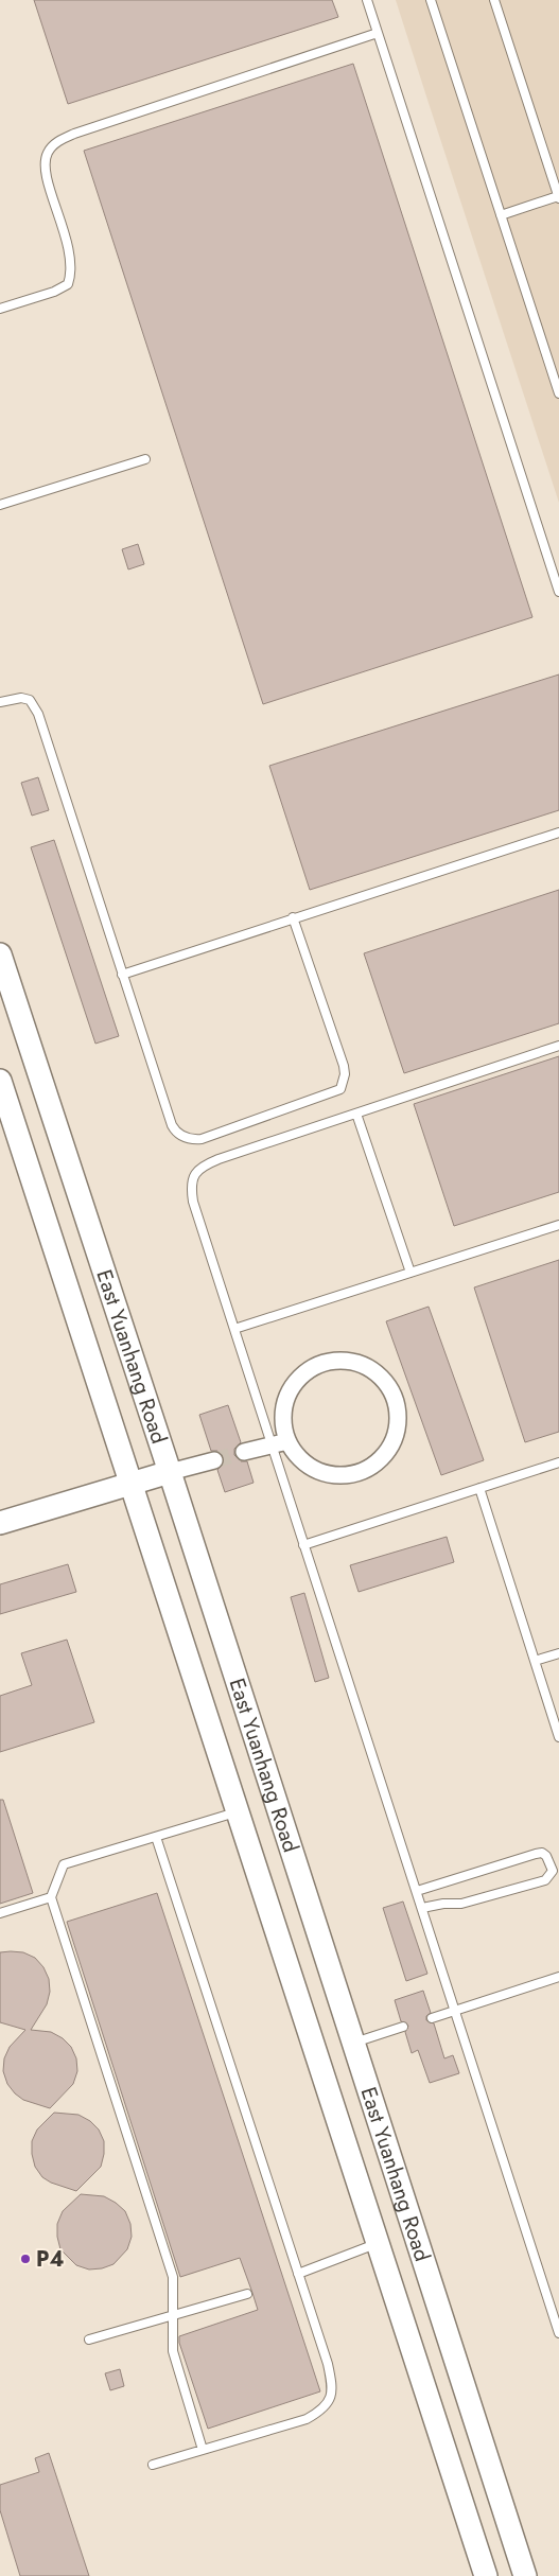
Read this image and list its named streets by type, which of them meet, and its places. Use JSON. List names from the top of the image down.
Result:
{
  "streets": {
    "street": ["East Yuanhang Road"]
  },
  "places": ["P4"]
}
